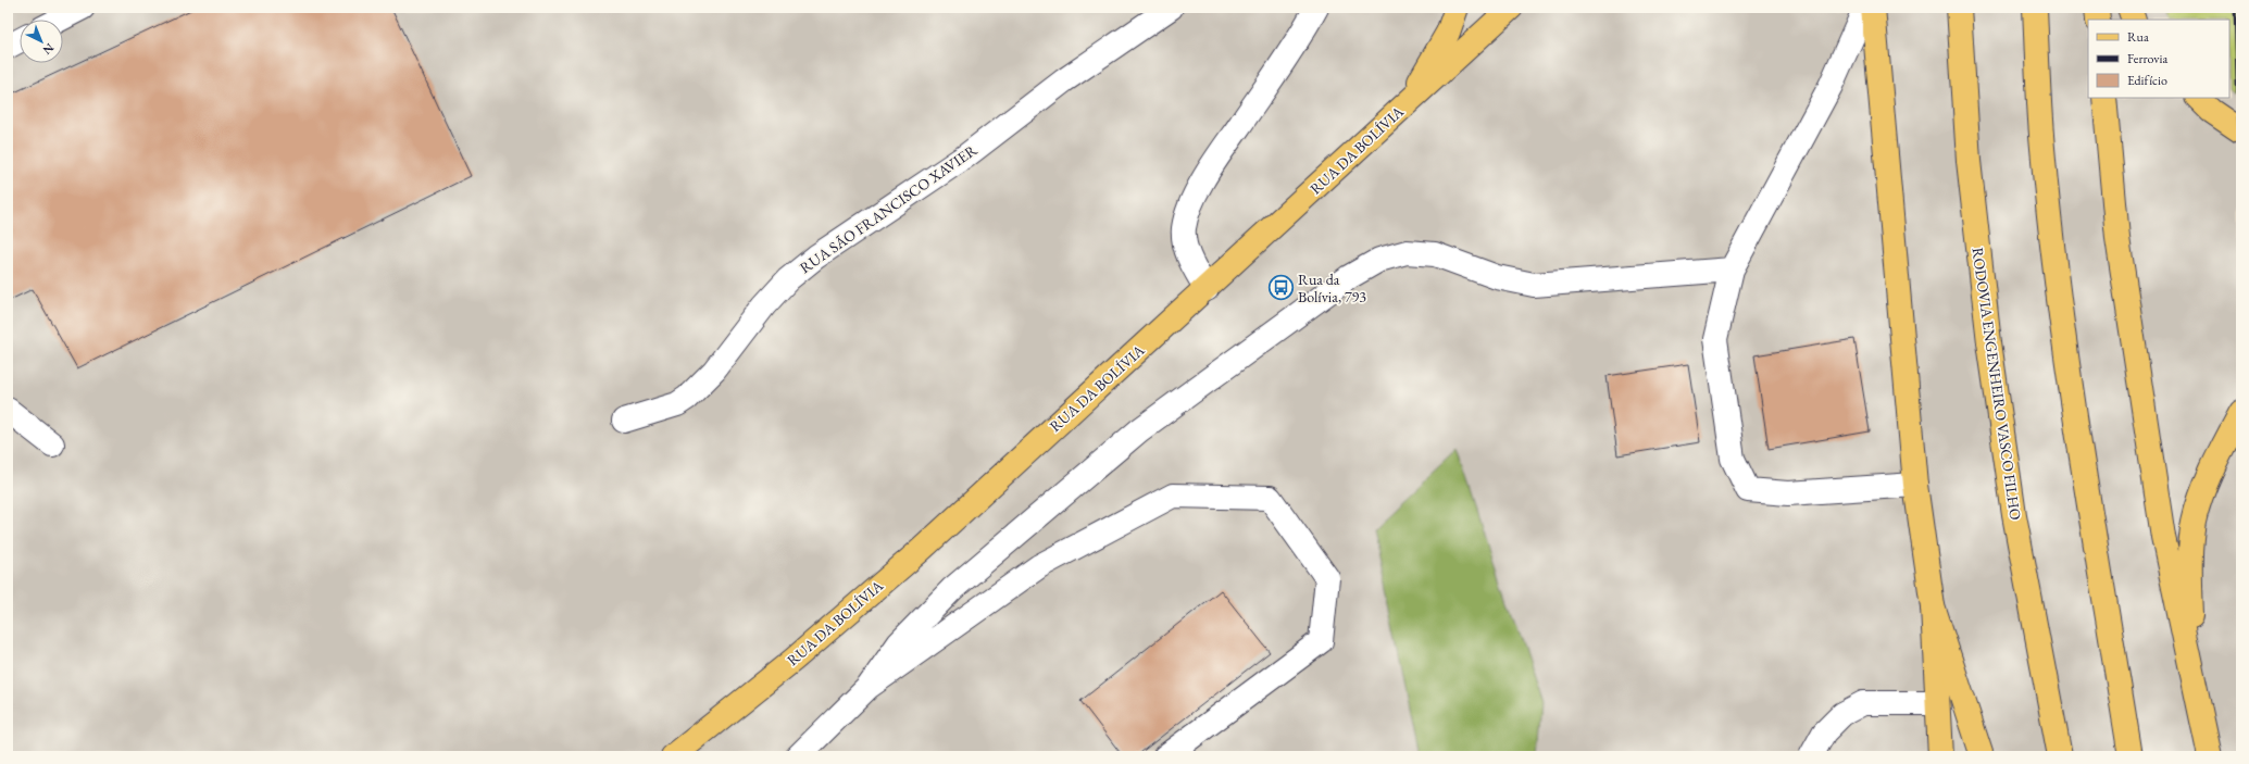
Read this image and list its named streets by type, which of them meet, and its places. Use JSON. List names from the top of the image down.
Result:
{
  "streets": {
    "main road": ["RUA DA BOLÍVIA", "RODOVIA ENGENHEIRO VASCO FILHO"],
    "street": ["RUA SÃO FRANCISCO XAVIER"]
  },
  "places": {
    "bus stop": ["Rua da Bolívia, 793"]
  },
  "legend": ["Rua", "Ferrovia", "Edifício"],
  "north": "bottom right"
}
